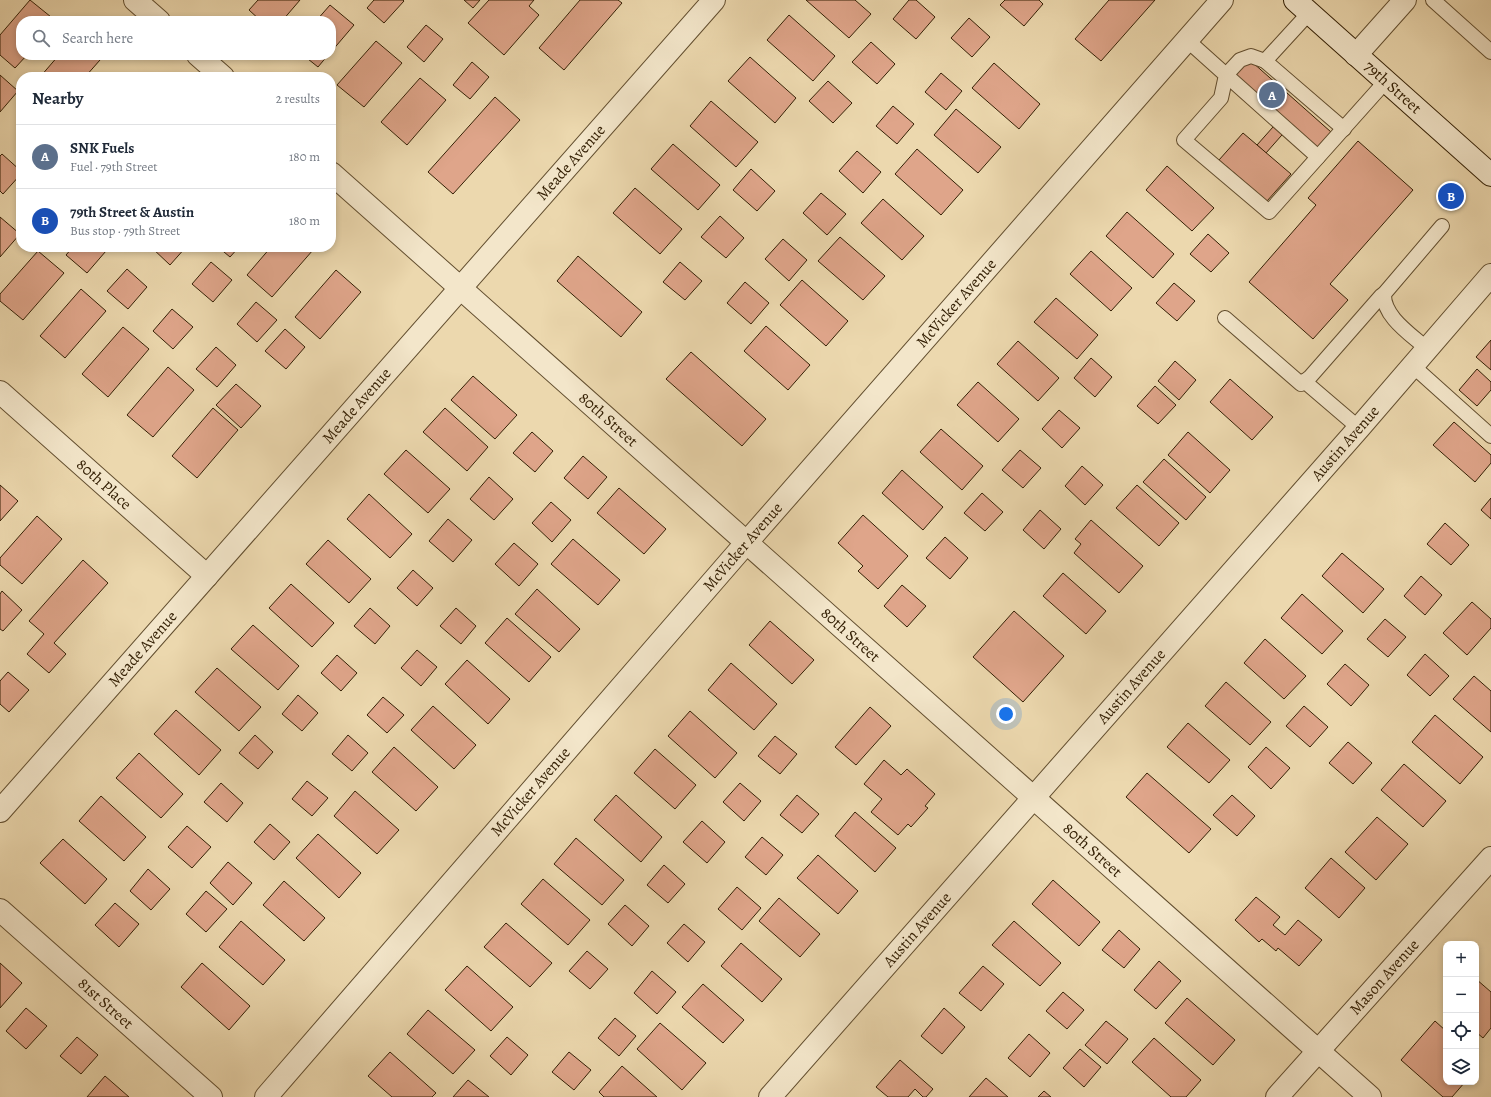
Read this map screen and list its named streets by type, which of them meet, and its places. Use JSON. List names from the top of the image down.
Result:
{
  "streets": {
    "street": [
      "79th Street",
      "Meade Avenue",
      "McVicker Avenue",
      "80th Street",
      "Austin Avenue",
      "80th Place",
      "Mason Avenue",
      "81st Street"
    ]
  },
  "crossings": [
    ["Meade Avenue", "80th Street"],
    ["Meade Avenue", "80th Place"],
    ["McVicker Avenue", "80th Street"],
    ["80th Street", "Austin Avenue"],
    ["80th Street", "Mason Avenue"]
  ],
  "page": {
    "search": "Search here",
    "heading": ["Nearby", "2 results"],
    "pins": ["A", "B"],
    "list": [
      {
        "mark": "A",
        "name": "SNK Fuels",
        "note": "Fuel · 79th Street",
        "value": "180 m"
      },
      {
        "mark": "B",
        "name": "79th Street & Austin",
        "note": "Bus stop · 79th Street",
        "value": "180 m"
      }
    ],
    "map_buttons": ["+", "−"]
  }
}
